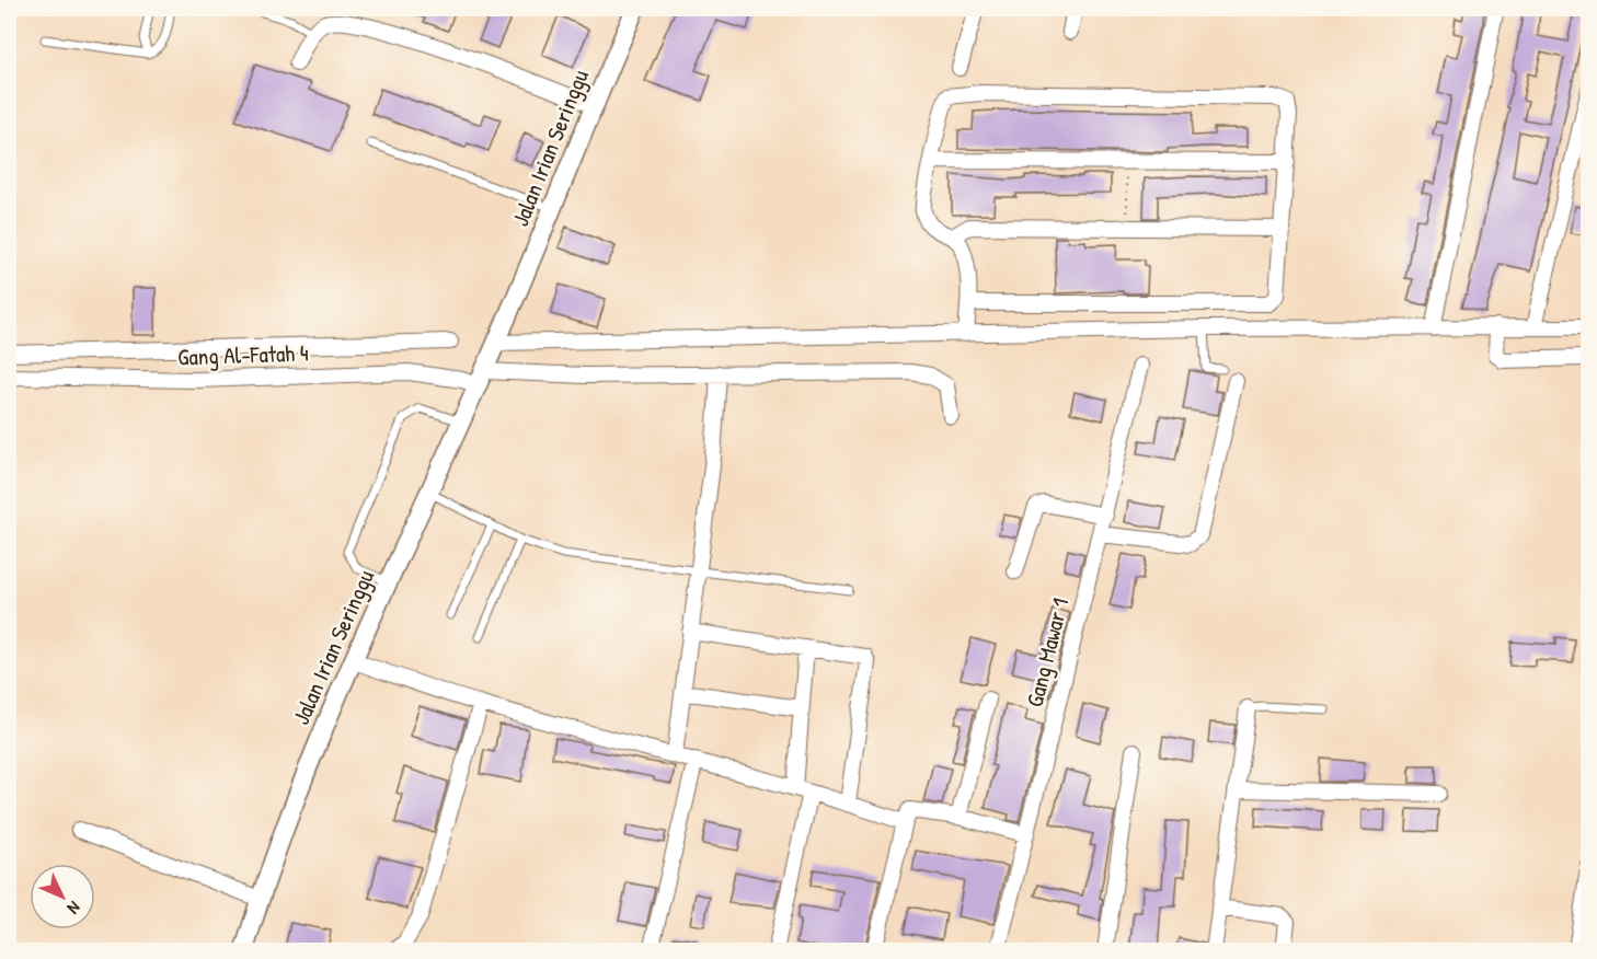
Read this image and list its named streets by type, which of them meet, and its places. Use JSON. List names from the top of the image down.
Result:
{
  "streets": {
    "street": ["Jalan Irian Seringgu", "Gang Al-Fatah 4", "Gang Mawar 1"]
  },
  "crossings": [
    ["Jalan Irian Seringgu", "Gang Al-Fatah 4"]
  ],
  "north": "bottom right"
}
